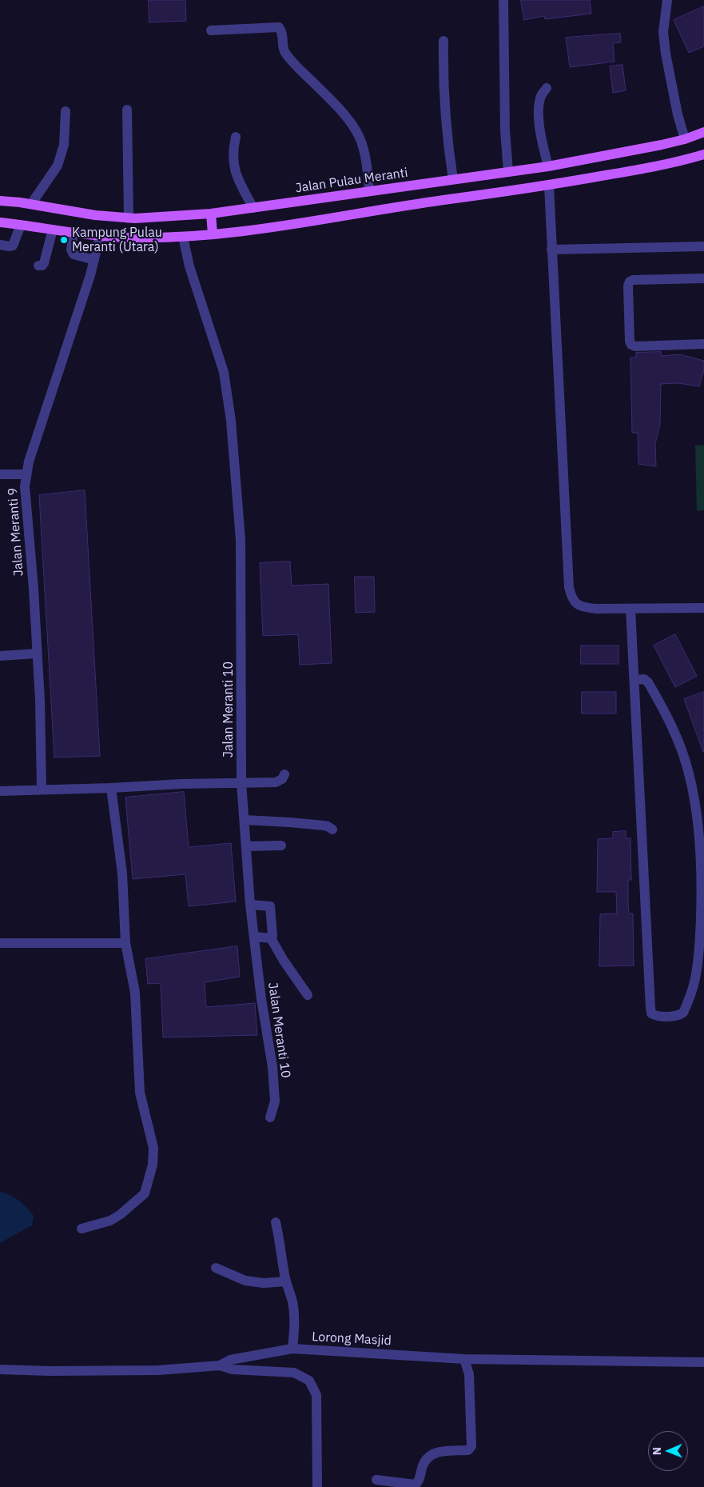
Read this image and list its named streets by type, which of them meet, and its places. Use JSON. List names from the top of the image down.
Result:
{
  "streets": {
    "main road": ["Jalan Pulau Meranti"],
    "street": ["Jalan Meranti 9", "Jalan Meranti 10", "Lorong Masjid"]
  },
  "places": ["Kampung Pulau Meranti (Utara)"],
  "north": "left"
}
